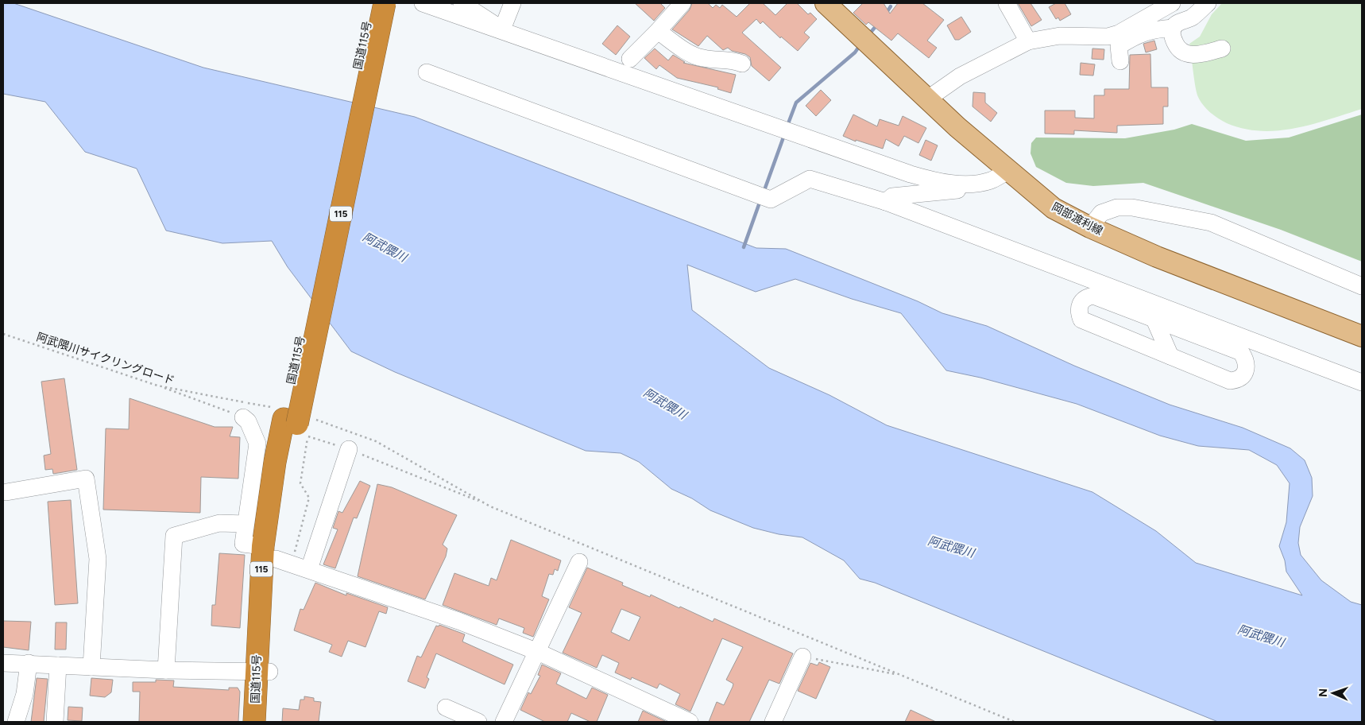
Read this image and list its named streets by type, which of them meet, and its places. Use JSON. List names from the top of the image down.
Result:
{
  "streets": {
    "highway": ["国道115号", "115"],
    "main road": ["岡部渡利線"],
    "path": ["阿武隈川サイクリングロード"]
  },
  "crossings": [
    ["国道115号", "阿武隈川サイクリングロード"]
  ],
  "water": ["阿武隈川"],
  "north": "left"
}
